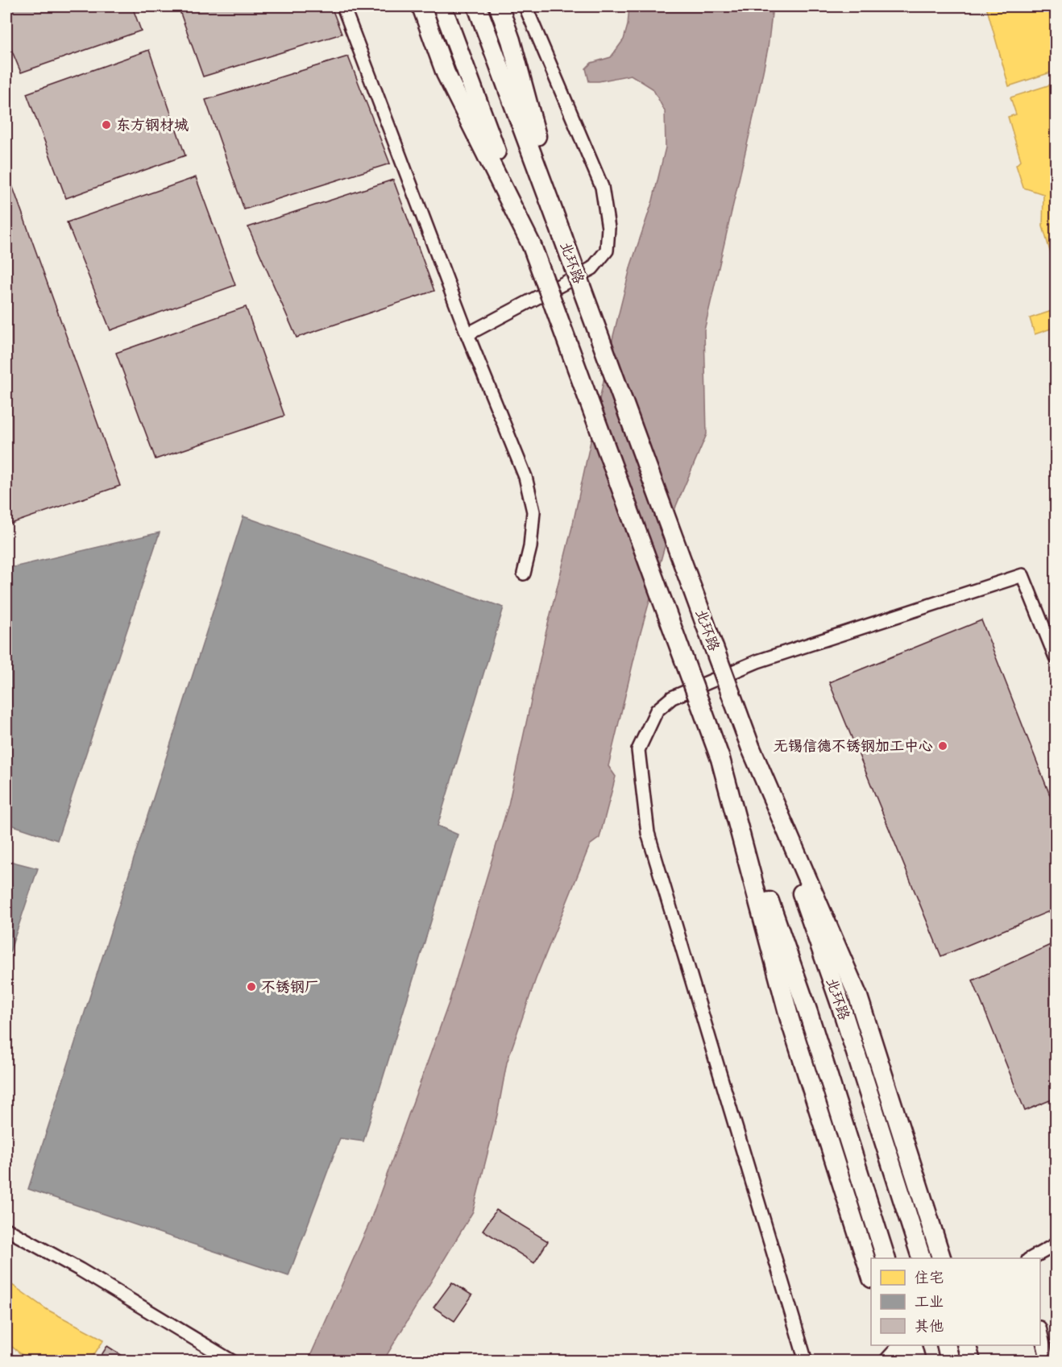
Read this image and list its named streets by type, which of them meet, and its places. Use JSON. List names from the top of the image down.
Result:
{
  "streets": {
    "highway": ["北环路"]
  },
  "places": ["东方钢材城", "无锡信德不锈钢加工中心", "不锈钢厂"],
  "legend": ["住宅", "工业", "其他"]
}
